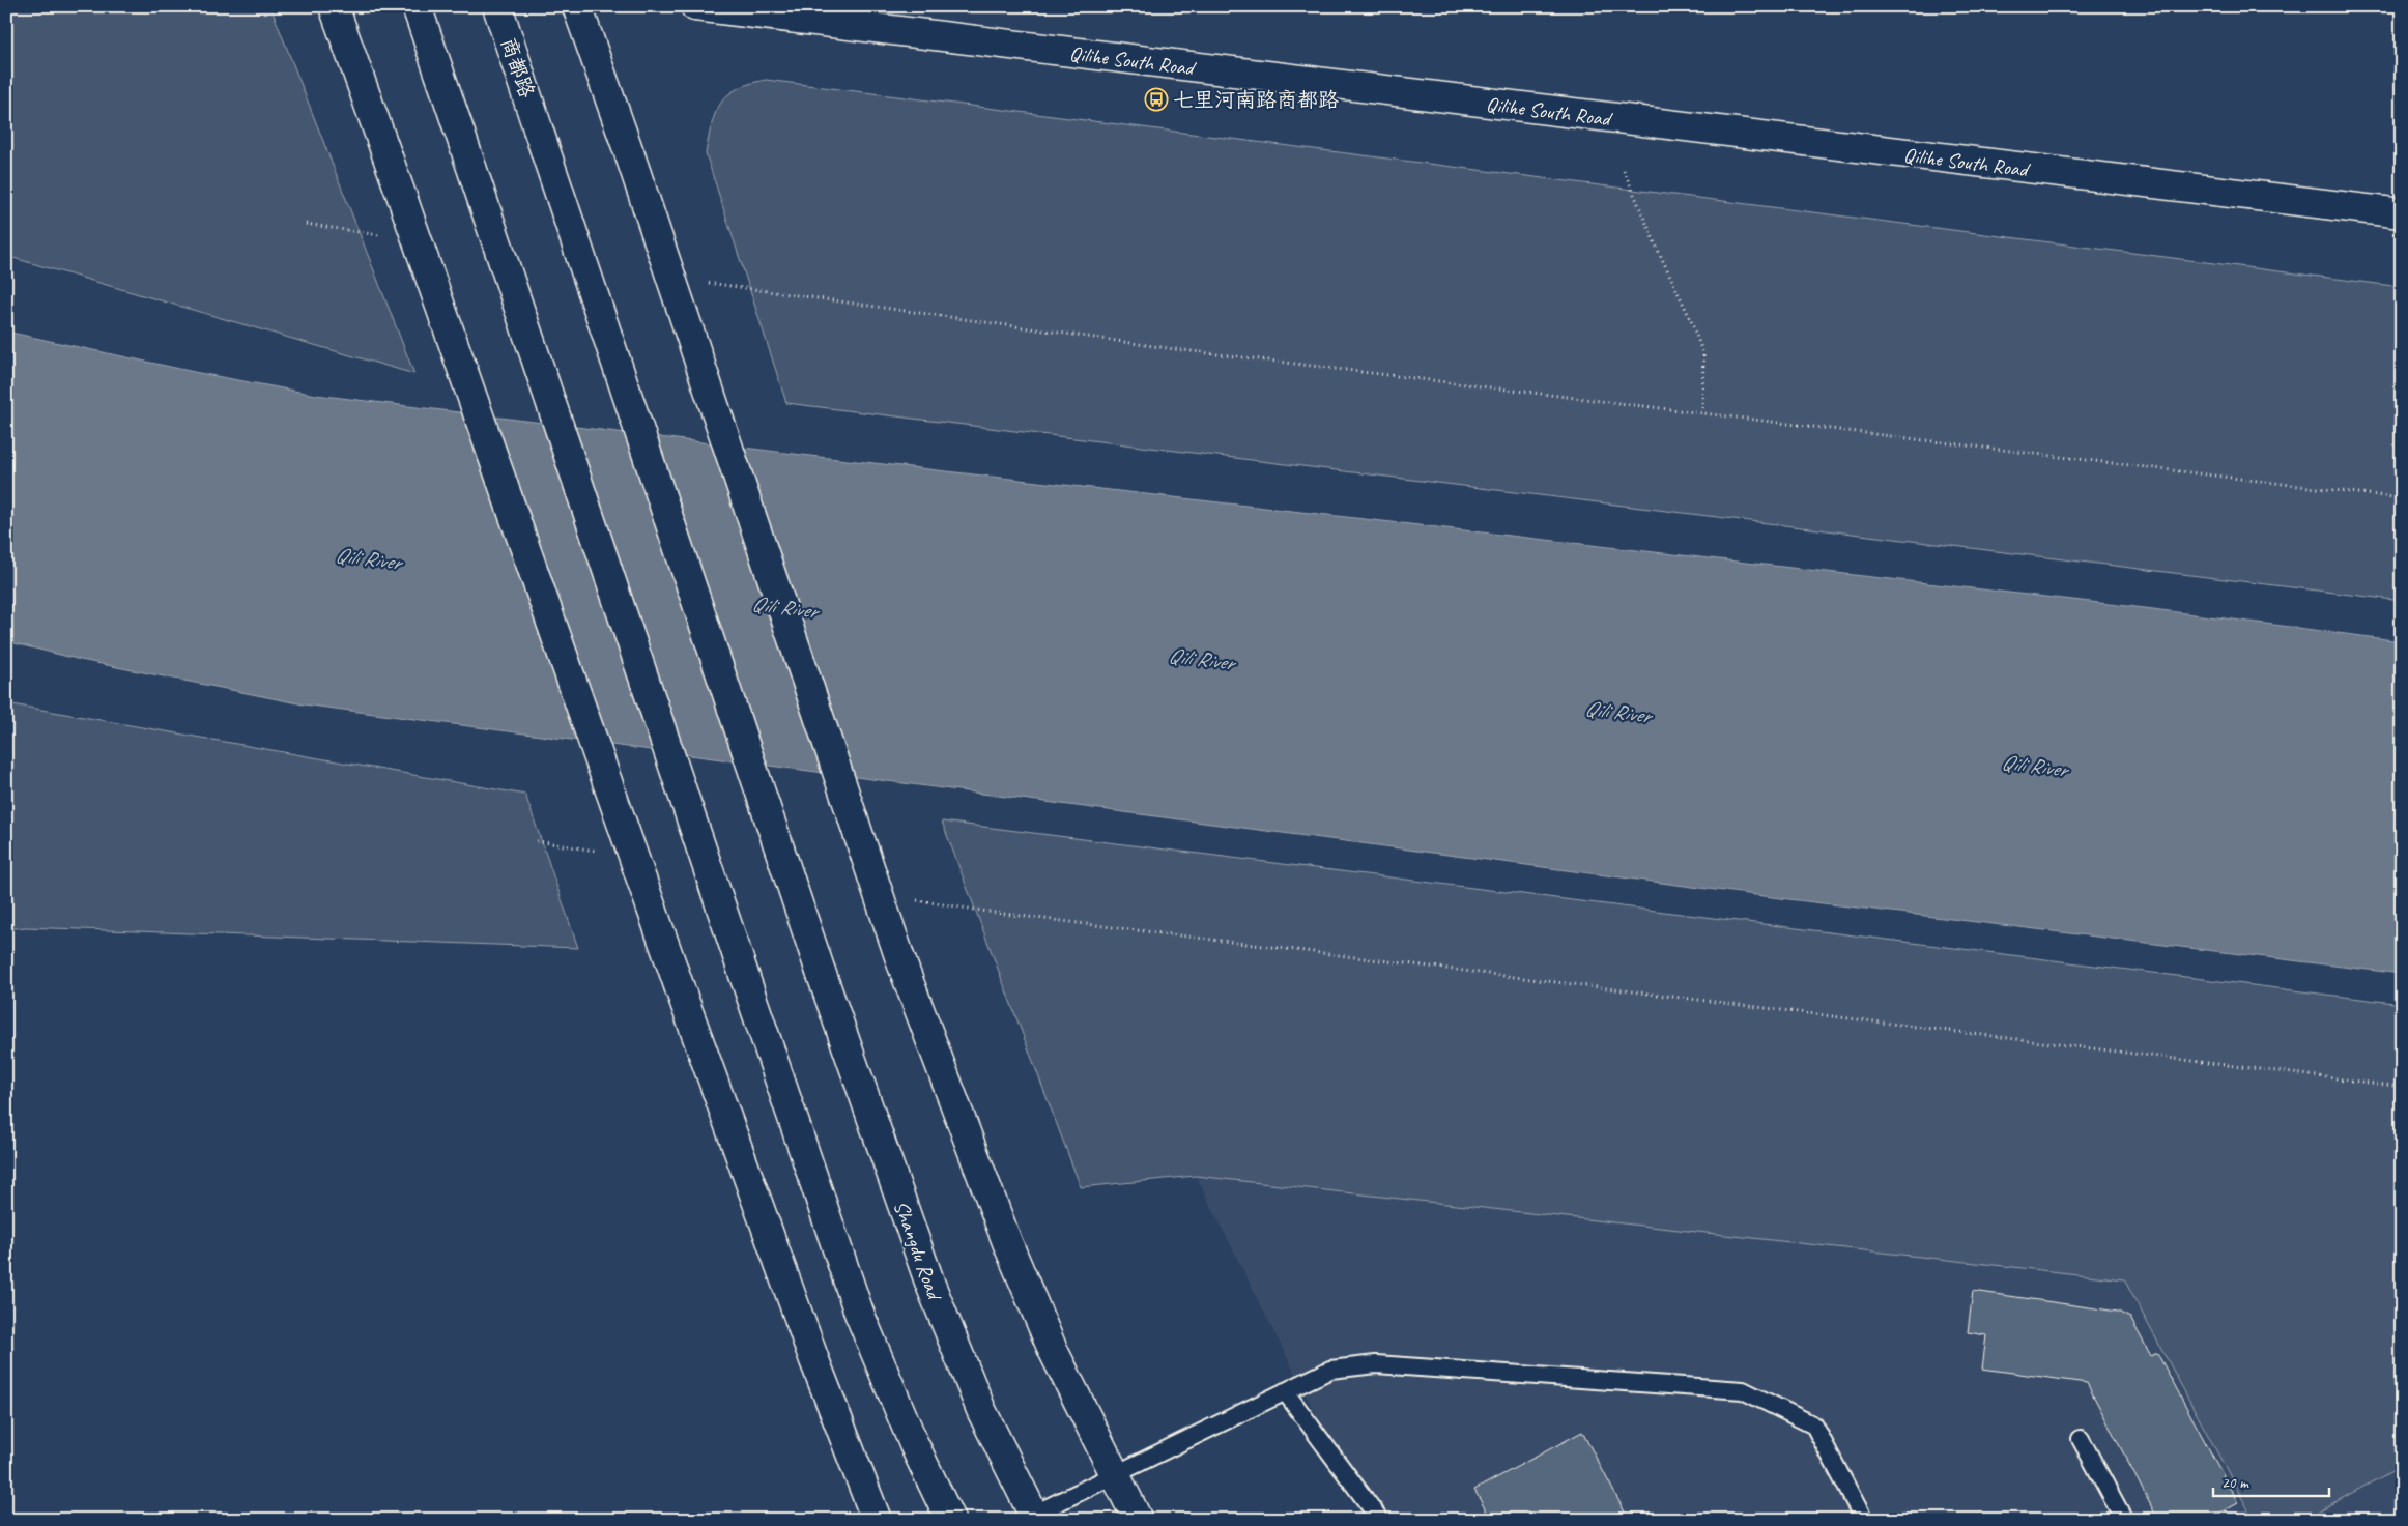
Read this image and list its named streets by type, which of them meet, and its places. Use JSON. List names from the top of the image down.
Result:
{
  "streets": {
    "street": ["Qilihe South Road", "商都路", "Shangdu Road"]
  },
  "crossings": [
    ["商都路", "Shangdu Road"]
  ],
  "water": ["Qili River"],
  "places": {
    "bus stop": ["七里河南路商都路"]
  },
  "scale_bar": "20 m"
}
